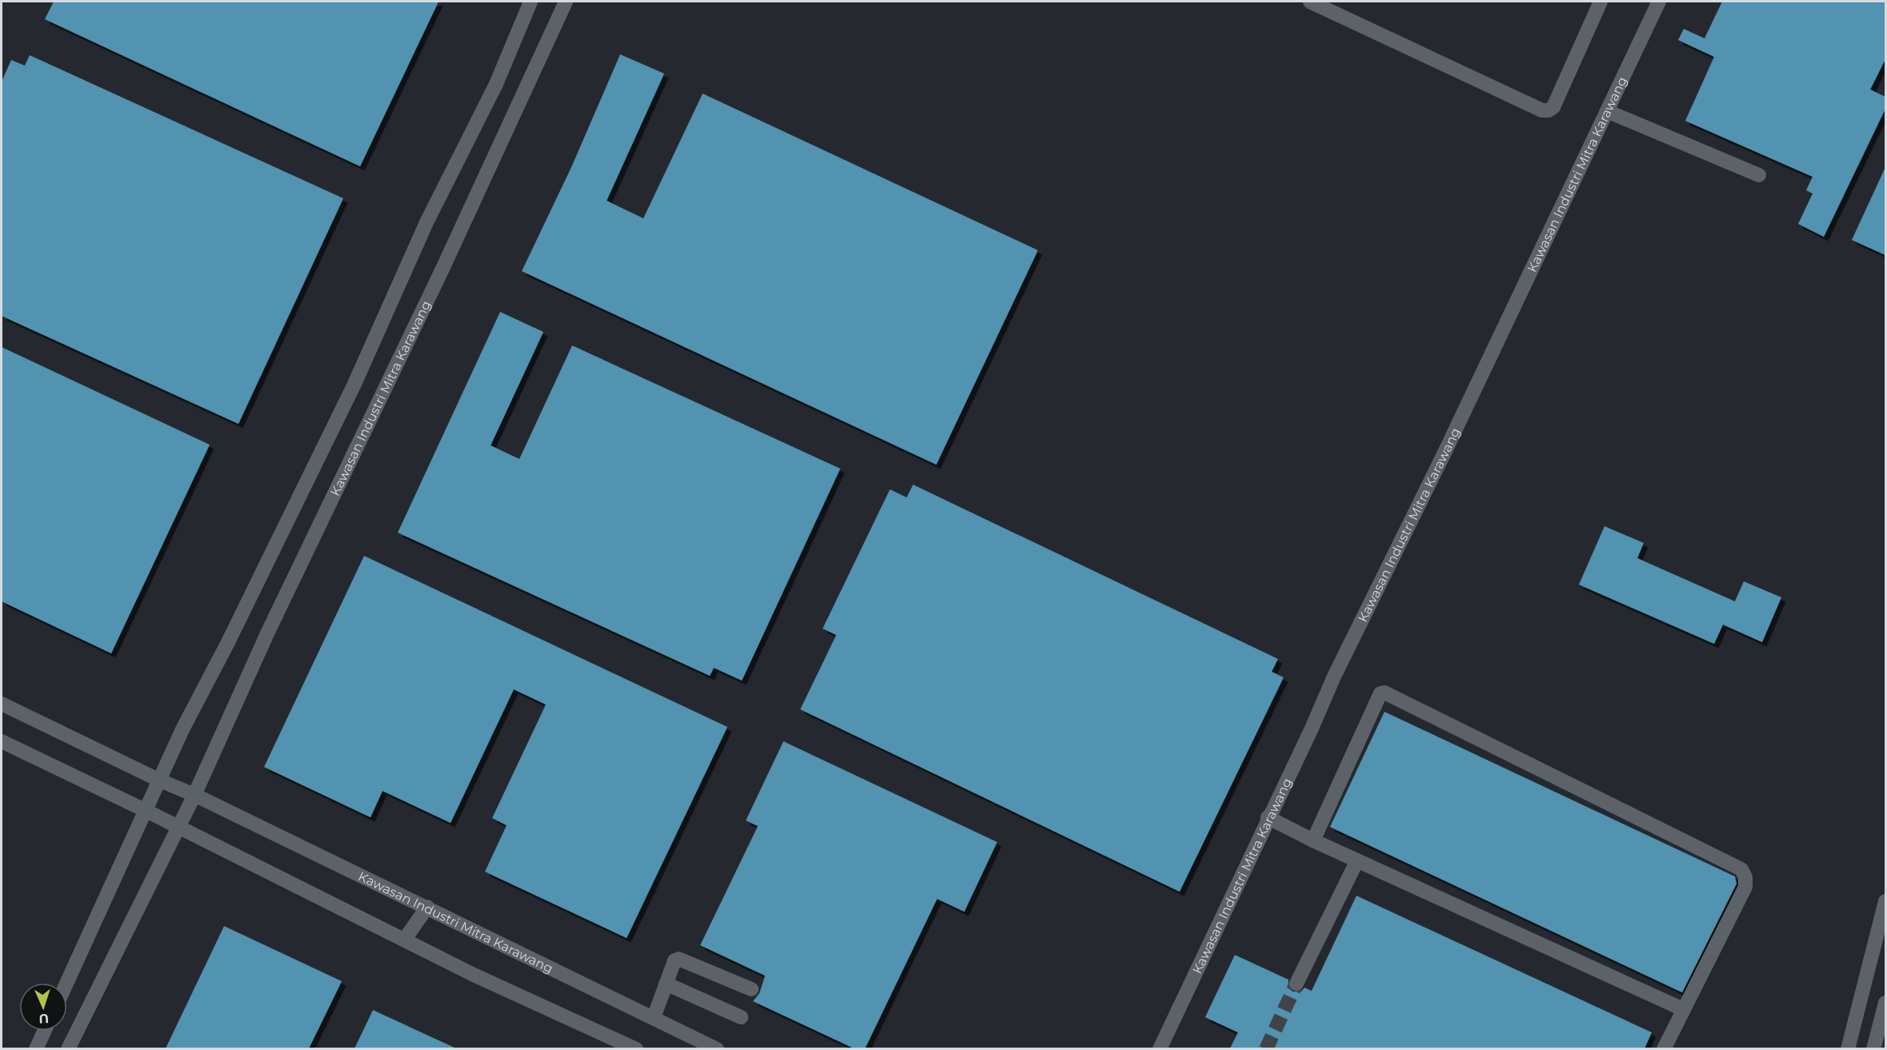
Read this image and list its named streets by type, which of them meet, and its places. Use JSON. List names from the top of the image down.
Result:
{
  "streets": {
    "street": ["Kawasan Industri Mitra Karawang"]
  },
  "north": "bottom"
}
